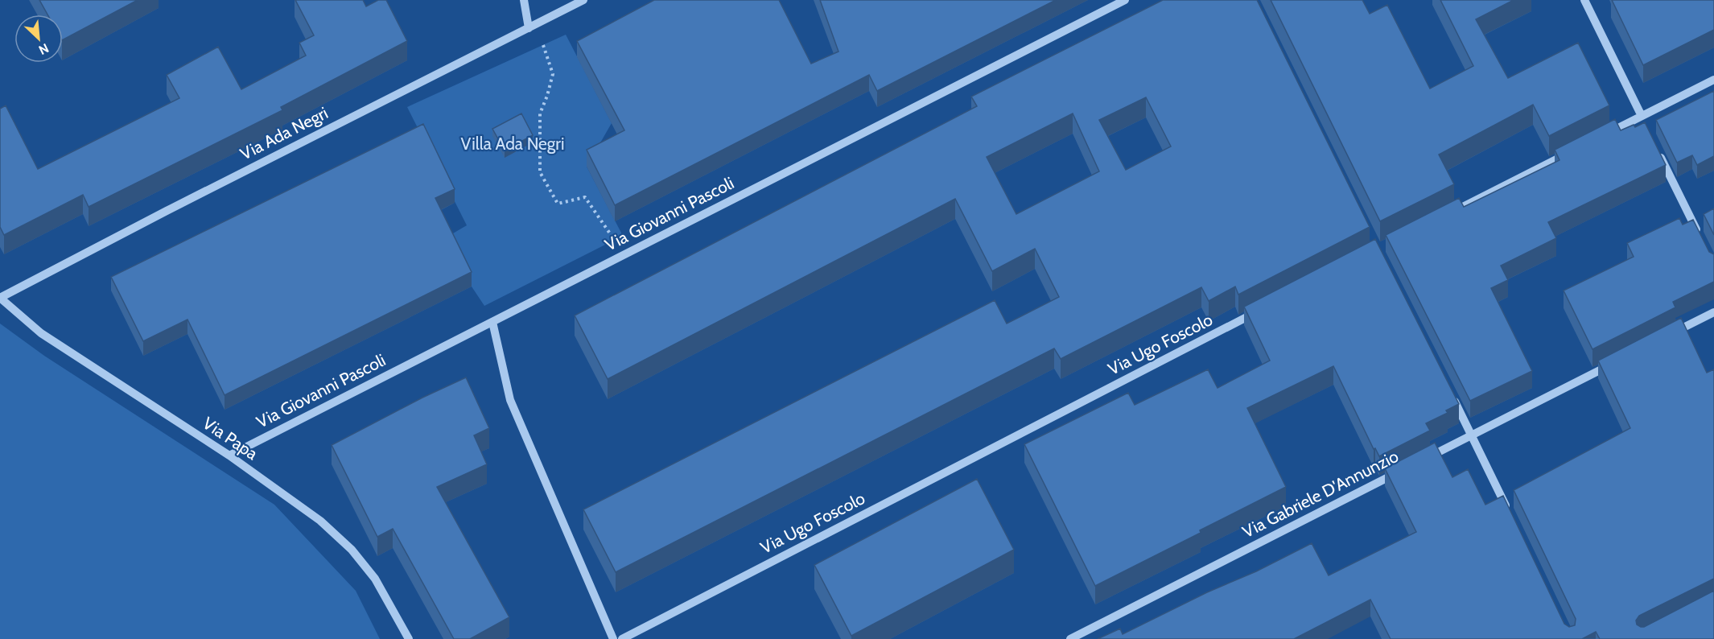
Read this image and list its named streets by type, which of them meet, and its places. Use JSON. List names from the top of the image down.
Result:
{
  "streets": {
    "street": [
      "Via Ada Negri",
      "Via Giovanni Pascoli",
      "Via Ugo Foscolo",
      "Via Papa",
      "Via Gabriele D'Annunzio"
    ]
  },
  "crossings": [
    ["Via Ada Negri", "Via Papa"],
    ["Via Giovanni Pascoli", "Via Papa"]
  ],
  "parks": ["Villa Ada Negri"],
  "north": "bottom right"
}
